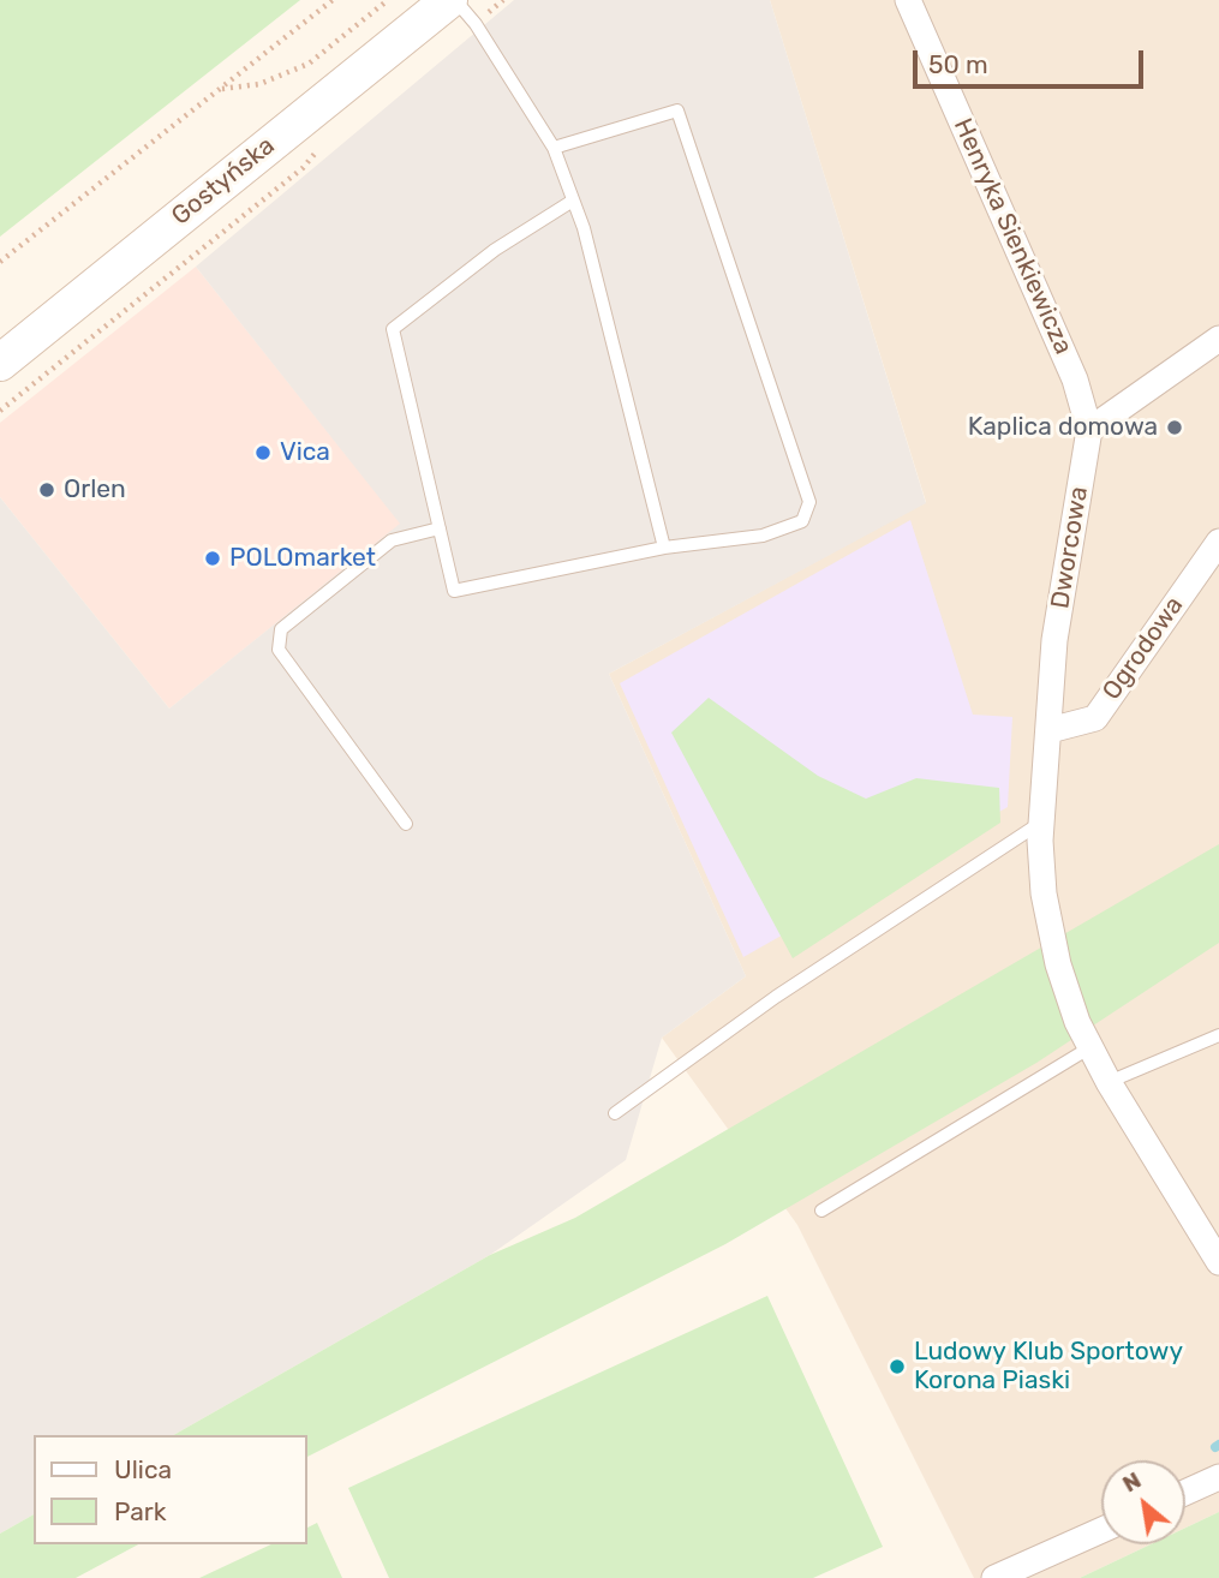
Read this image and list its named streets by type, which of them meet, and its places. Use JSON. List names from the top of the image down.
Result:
{
  "streets": {
    "street": [
      "Gostyńska",
      "Henryka Sienkiewicza",
      "Dworcowa",
      "Ogrodowa"
    ]
  },
  "crossings": [
    ["Henryka Sienkiewicza", "Dworcowa"],
    ["Dworcowa", "Ogrodowa"]
  ],
  "places": [
    "Kaplica domowa",
    "Vica",
    "Orlen",
    "POLOmarket",
    "Ludowy Klub Sportowy Korona Piaski"
  ],
  "legend": ["Ulica", "Park"],
  "scale_bar": "50 m",
  "north": "top left"
}
